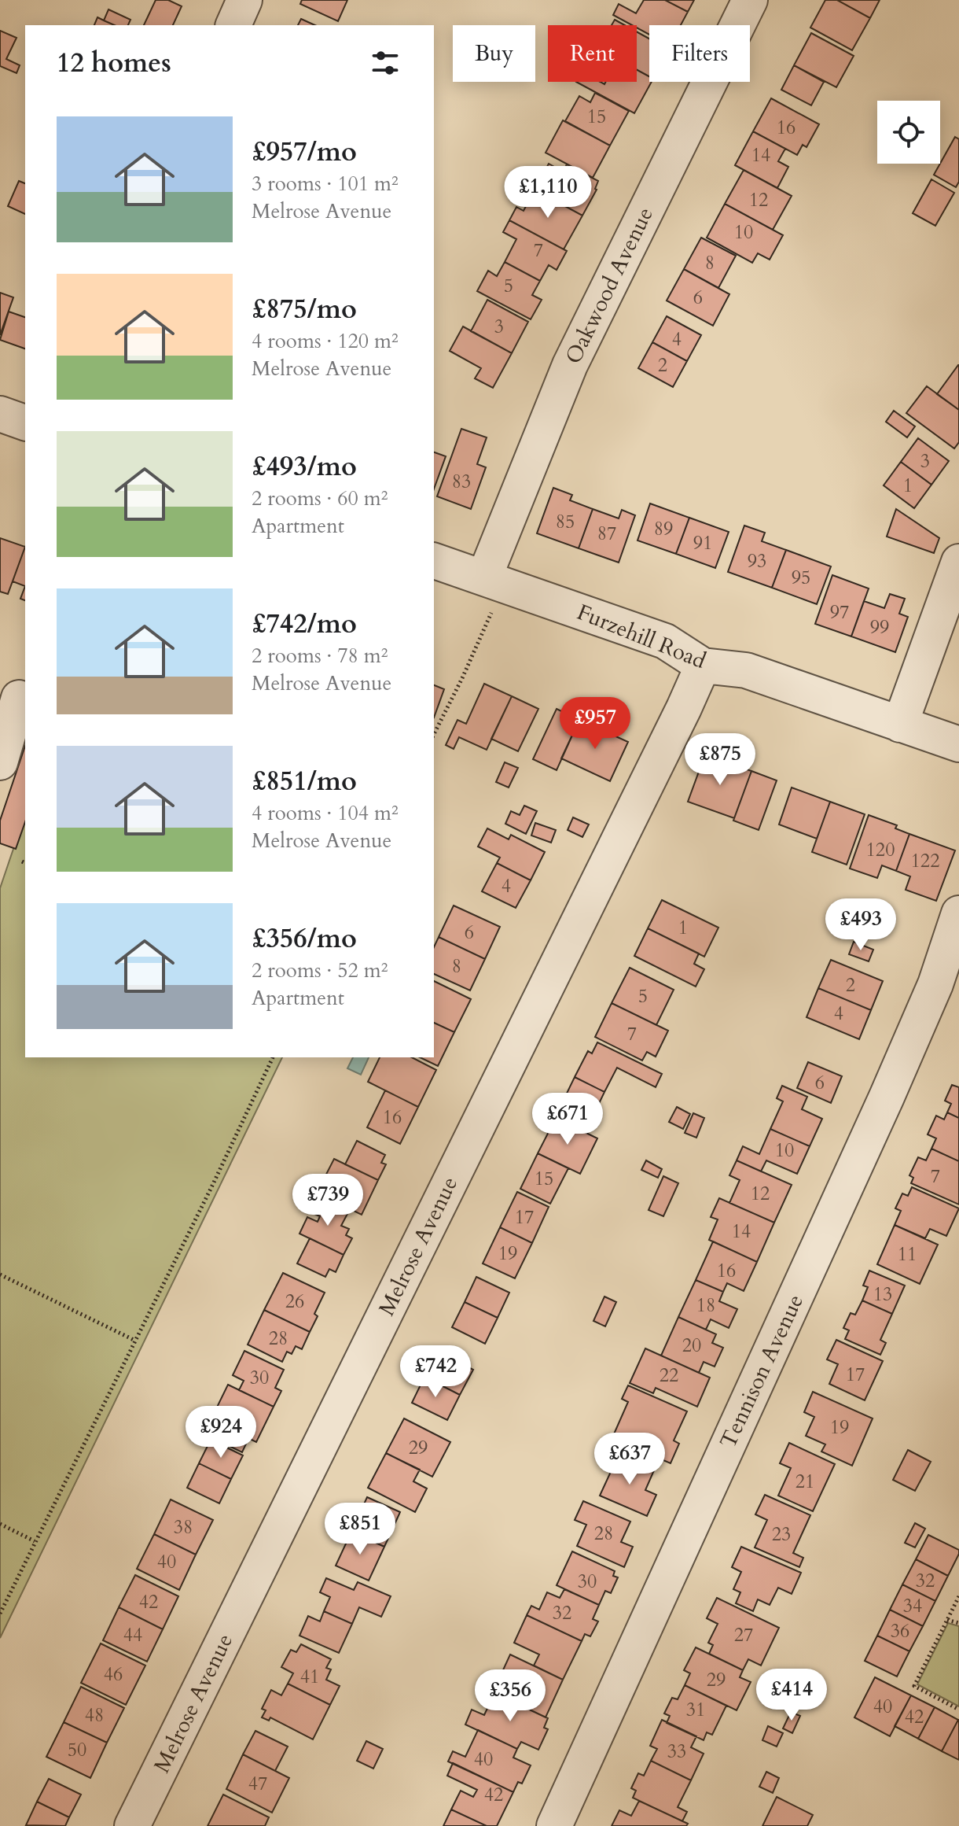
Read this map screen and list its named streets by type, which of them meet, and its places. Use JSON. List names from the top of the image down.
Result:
{
  "streets": {
    "street": [
      "Oakwood Avenue",
      "Furzehill Road",
      "Melrose Avenue",
      "Tennison Avenue"
    ]
  },
  "crossings": [
    ["Oakwood Avenue", "Furzehill Road"],
    ["Furzehill Road", "Melrose Avenue"]
  ],
  "house_numbers": [
    "15",
    "16",
    "14",
    "12",
    "10",
    "7",
    "8",
    "5",
    "6",
    "3",
    "4",
    "2",
    "3",
    "83",
    "1",
    "85",
    "89",
    "87",
    "91",
    "93",
    "95",
    "97",
    "99",
    "120",
    "122",
    "4",
    "1",
    "6",
    "8",
    "2",
    "5",
    "4",
    "7",
    "6",
    "16",
    "10",
    "7",
    "15",
    "12",
    "17",
    "14",
    "19",
    "11",
    "16",
    "13",
    "26",
    "18",
    "28",
    "20",
    "17",
    "22",
    "30",
    "19",
    "29",
    "21",
    "38",
    "28",
    "23",
    "40",
    "32",
    "30",
    "42",
    "34",
    "32",
    "36",
    "44",
    "27",
    "46",
    "41",
    "29",
    "40",
    "31",
    "48",
    "42",
    "50",
    "33",
    "40",
    "47",
    "42"
  ],
  "page": {
    "chip": ["Buy", "Rent", "Filters"],
    "heading": "12 homes",
    "list": [
      {
        "name": "£957/mo",
        "note": "3 rooms · 101 m² · Melrose Avenue"
      },
      {
        "name": "£875/mo",
        "note": "4 rooms · 120 m² · Melrose Avenue"
      },
      {
        "name": "£493/mo",
        "note": "2 rooms · 60 m² · Apartment"
      },
      {
        "name": "£742/mo",
        "note": "2 rooms · 78 m² · Melrose Avenue"
      },
      {
        "name": "£851/mo",
        "note": "4 rooms · 104 m² · Melrose Avenue"
      },
      {
        "name": "£356/mo",
        "note": "2 rooms · 52 m² · Apartment"
      }
    ],
    "price": [
      "£1,110",
      "£957",
      "£875",
      "£493",
      "£671",
      "£739",
      "£742",
      "£924",
      "£637",
      "£851",
      "£414",
      "£356"
    ]
  }
}
